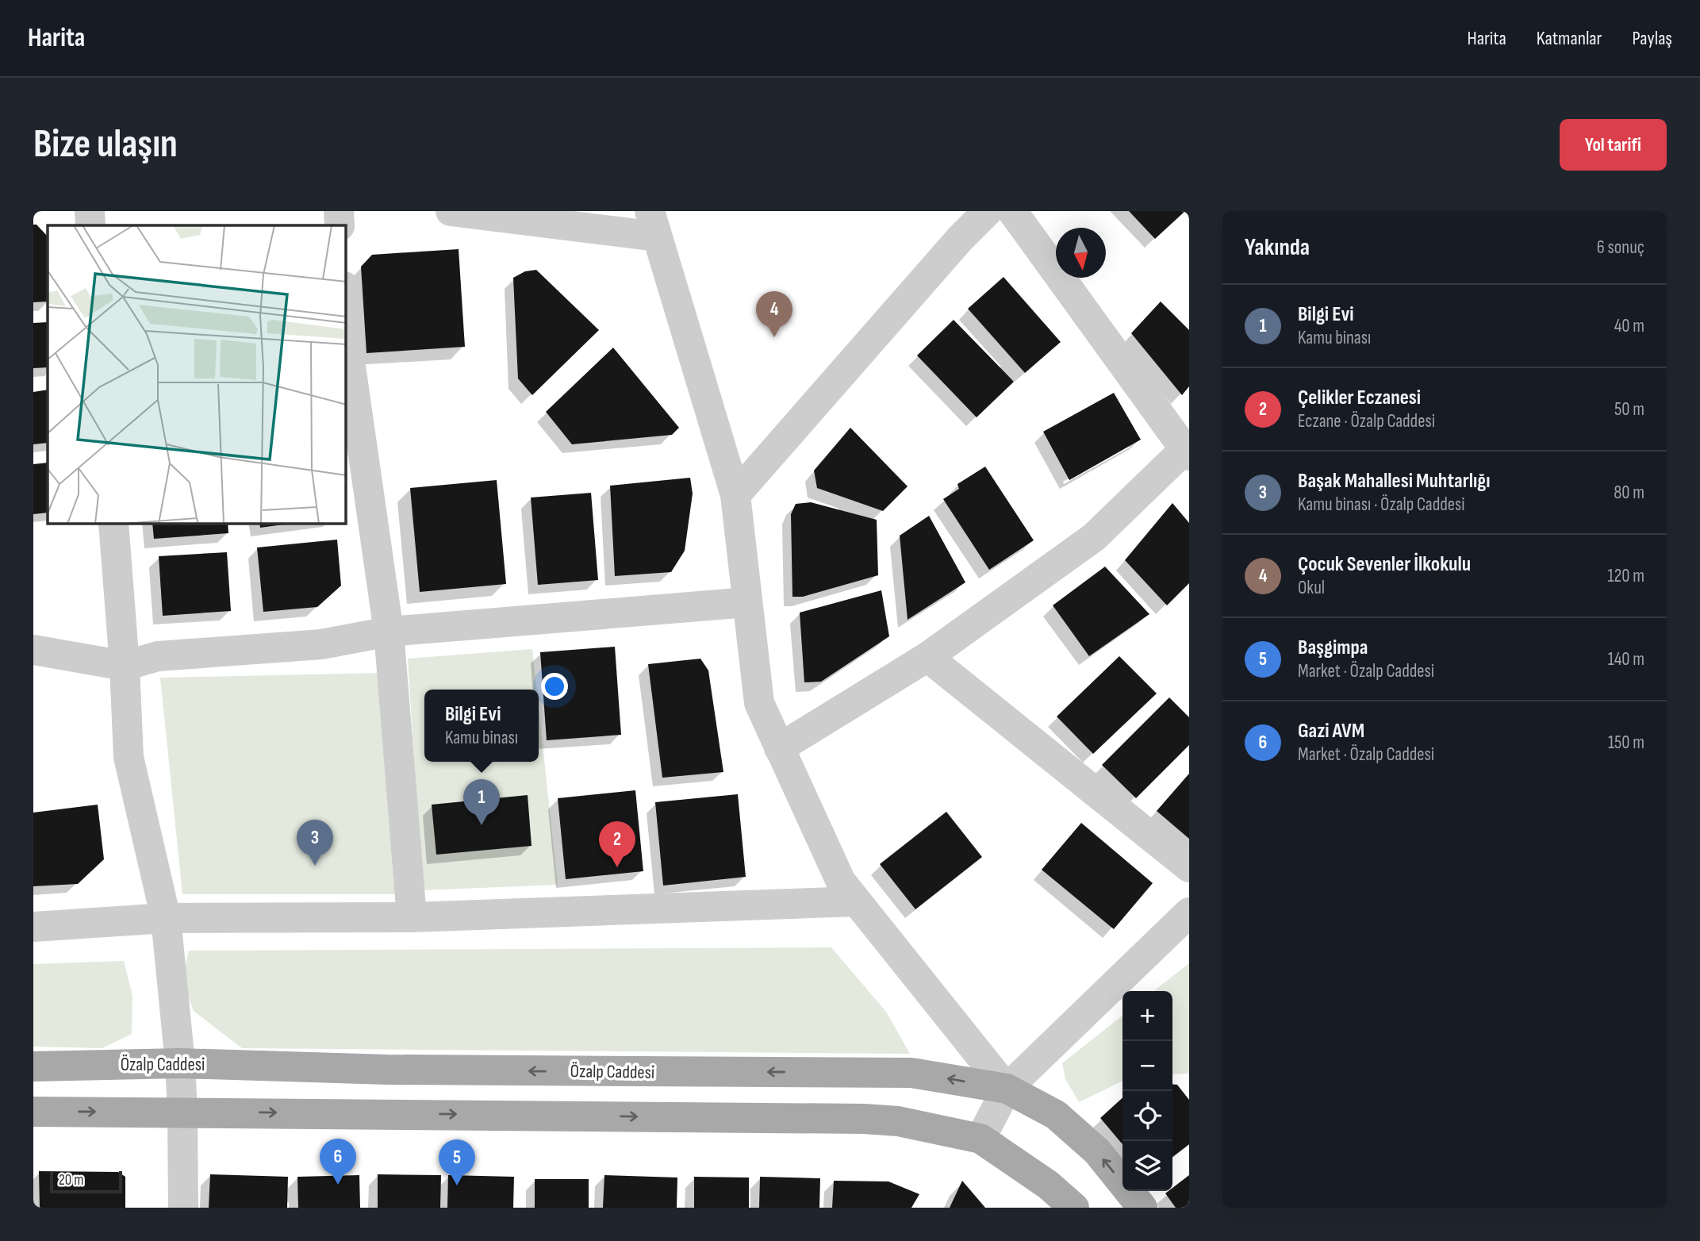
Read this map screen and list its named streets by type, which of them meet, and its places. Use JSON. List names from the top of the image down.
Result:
{
  "streets": {
    "main road": ["Özalp Caddesi"]
  },
  "scale_bar": "20 m",
  "north": "bottom",
  "page": {
    "header": "Harita",
    "nav": ["Harita", "Katmanlar", "Paylaş"],
    "buttons": "Yol tarifi",
    "title": "Bize ulaşın",
    "heading": ["Yakında", "6 sonuç"],
    "list": [
      {
        "mark": "1",
        "name": "Bilgi Evi",
        "note": "Kamu binası",
        "value": "40 m"
      },
      {
        "mark": "2",
        "name": "Çelikler Eczanesi",
        "note": "Eczane · Özalp Caddesi",
        "value": "50 m"
      },
      {
        "mark": "3",
        "name": "Başak Mahallesi Muhtarlığı",
        "note": "Kamu binası · Özalp Caddesi",
        "value": "80 m"
      },
      {
        "mark": "4",
        "name": "Çocuk Sevenler İlkokulu",
        "note": "Okul",
        "value": "120 m"
      },
      {
        "mark": "5",
        "name": "Başgimpa",
        "note": "Market · Özalp Caddesi",
        "value": "140 m"
      },
      {
        "mark": "6",
        "name": "Gazi AVM",
        "note": "Market · Özalp Caddesi",
        "value": "150 m"
      }
    ],
    "pins": [
      "4",
      "1",
      "3",
      "2",
      "6",
      "5"
    ],
    "popup": ["Bilgi Evi", "Kamu binası"],
    "map_buttons": ["+", "−"],
    "scale": "20 m"
  }
}
